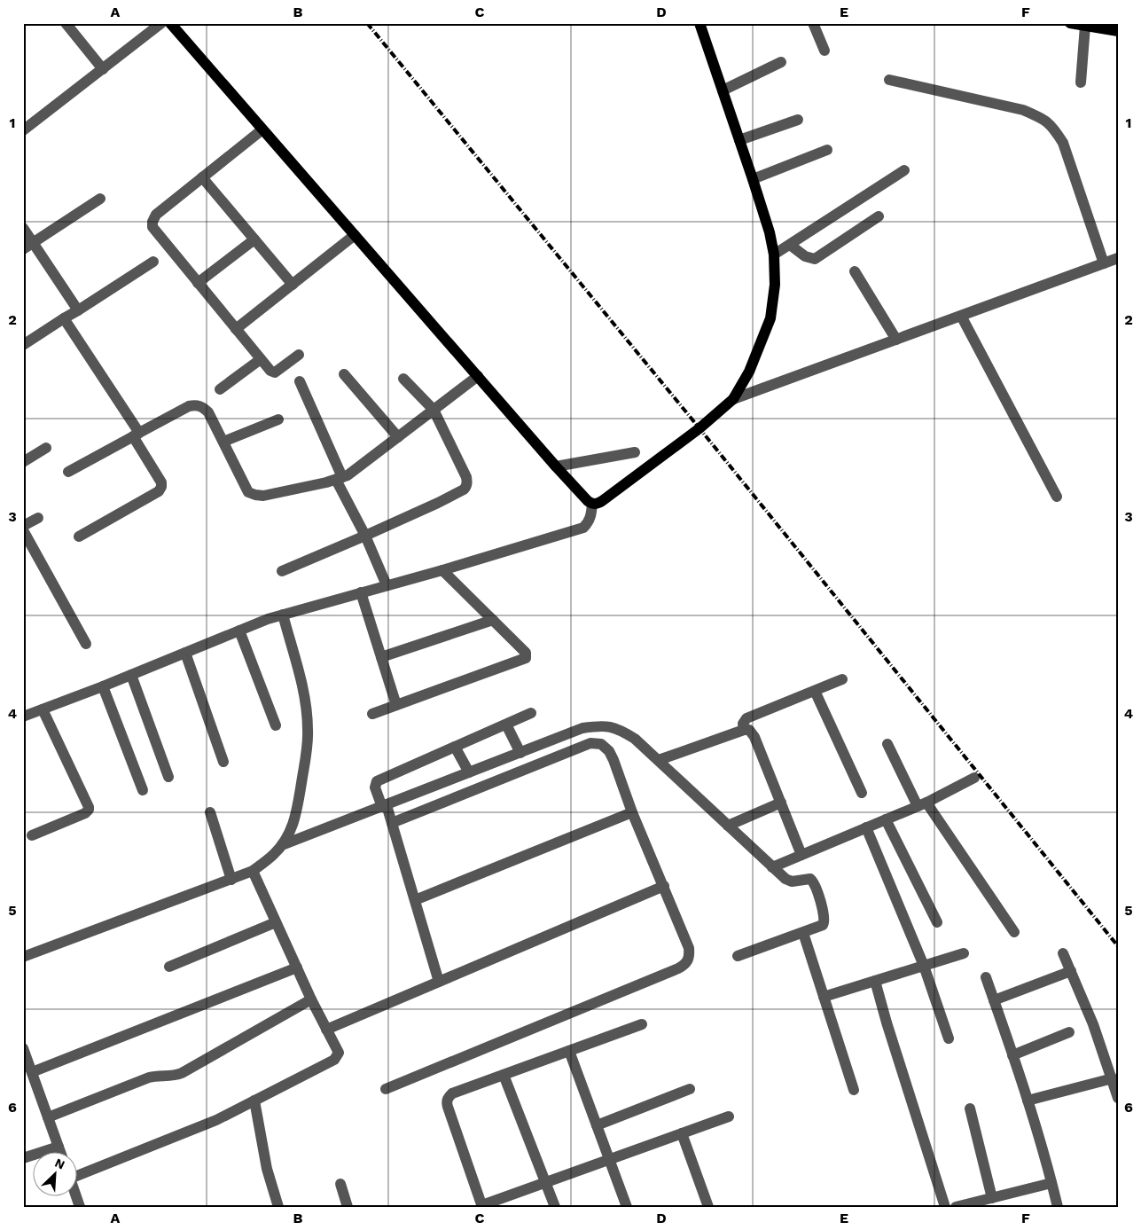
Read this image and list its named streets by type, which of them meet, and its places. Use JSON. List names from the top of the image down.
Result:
{
  "north": "top right",
  "grid": {
    "columns": [
      "A",
      "B",
      "C",
      "D",
      "E",
      "F"
    ],
    "rows": [
      "1",
      "2",
      "3",
      "4",
      "5",
      "6"
    ]
  }
}
